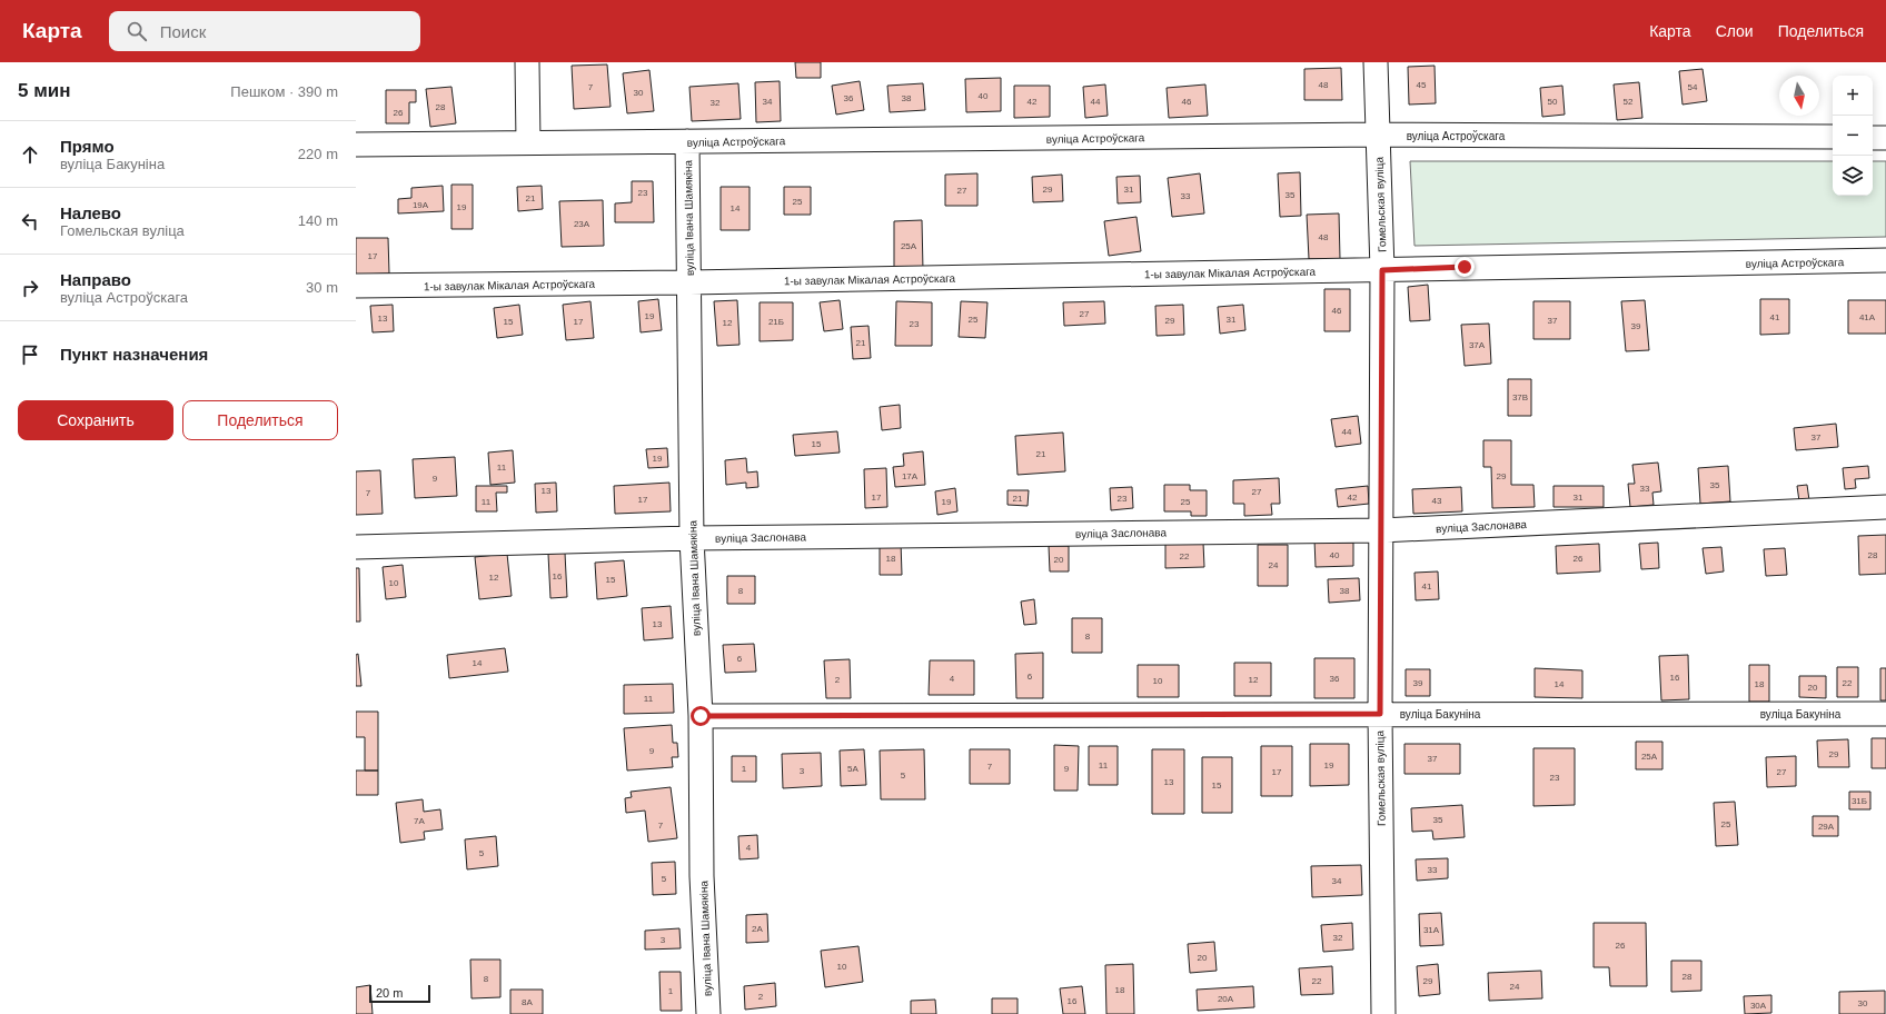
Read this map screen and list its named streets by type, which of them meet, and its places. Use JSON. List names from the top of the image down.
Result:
{
  "streets": {
    "street": [
      "вуліца Астроўскага",
      "Гомельская вуліца",
      "вуліца Івана Шамякіна",
      "1-ы завулак Мікалая Астроўскага",
      "вуліца Заслонава",
      "вуліца Бакуніна"
    ]
  },
  "crossings": [
    ["вуліца Астроўскага", "Гомельская вуліца"],
    ["вуліца Астроўскага", "вуліца Івана Шамякіна"],
    ["вуліца Астроўскага", "1-ы завулак Мікалая Астроўскага"],
    ["Гомельская вуліца", "1-ы завулак Мікалая Астроўскага"],
    ["Гомельская вуліца", "вуліца Заслонава"],
    ["Гомельская вуліца", "вуліца Бакуніна"],
    ["вуліца Івана Шамякіна", "1-ы завулак Мікалая Астроўскага"],
    ["вуліца Івана Шамякіна", "вуліца Заслонава"],
    ["вуліца Івана Шамякіна", "вуліца Бакуніна"]
  ],
  "house_numbers": [
    "48",
    "45",
    "7",
    "54",
    "30",
    "40",
    "36",
    "38",
    "34",
    "42",
    "44",
    "46",
    "50",
    "52",
    "32",
    "28",
    "26",
    "29",
    "31",
    "27",
    "23",
    "35",
    "33",
    "21",
    "25",
    "19А",
    "19",
    "14",
    "23А",
    "48",
    "25А",
    "17",
    "46",
    "27",
    "19",
    "41",
    "41А",
    "13",
    "25",
    "31",
    "29",
    "37",
    "15",
    "17",
    "21Б",
    "12",
    "23",
    "39",
    "21",
    "37А",
    "37В",
    "44",
    "37",
    "15",
    "21",
    "19",
    "11",
    "17А",
    "29",
    "9",
    "35",
    "33",
    "13",
    "27",
    "7",
    "17",
    "42",
    "31",
    "21",
    "23",
    "17",
    "43",
    "11",
    "19",
    "25",
    "40",
    "28",
    "22",
    "18",
    "26",
    "20",
    "24",
    "16",
    "12",
    "15",
    "10",
    "41",
    "8",
    "38",
    "13",
    "8",
    "6",
    "14",
    "6",
    "16",
    "4",
    "36",
    "2",
    "12",
    "10",
    "39",
    "22",
    "14",
    "18",
    "20",
    "11",
    "9",
    "29",
    "25А",
    "37",
    "11",
    "19",
    "7",
    "1",
    "5А",
    "9",
    "3",
    "17",
    "27",
    "5",
    "23",
    "13",
    "15",
    "31Б",
    "35",
    "7А",
    "25",
    "7",
    "29А",
    "4",
    "5",
    "33",
    "5",
    "34",
    "2А",
    "31А",
    "32",
    "3",
    "26",
    "20",
    "10",
    "28",
    "8",
    "22",
    "29",
    "24",
    "18",
    "1",
    "2",
    "20А",
    "16",
    "8А",
    "30",
    "30А"
  ],
  "scale_bar": "20 m",
  "north": "bottom",
  "page": {
    "header": "Карта",
    "search": "Поиск",
    "nav": ["Карта", "Слои", "Поделиться"],
    "heading": ["5 мин", "Пешком · 390 m"],
    "map_buttons": ["+", "−"],
    "list": [
      ["Прямо", "вуліца Бакуніна", "220 m"],
      ["Налево", "Гомельская вуліца", "140 m"],
      ["Направо", "вуліца Астроўскага", "30 m"],
      "Пункт назначения"
    ],
    "buttons": ["Сохранить", "Поделиться"],
    "scale": "20 m"
  }
}
